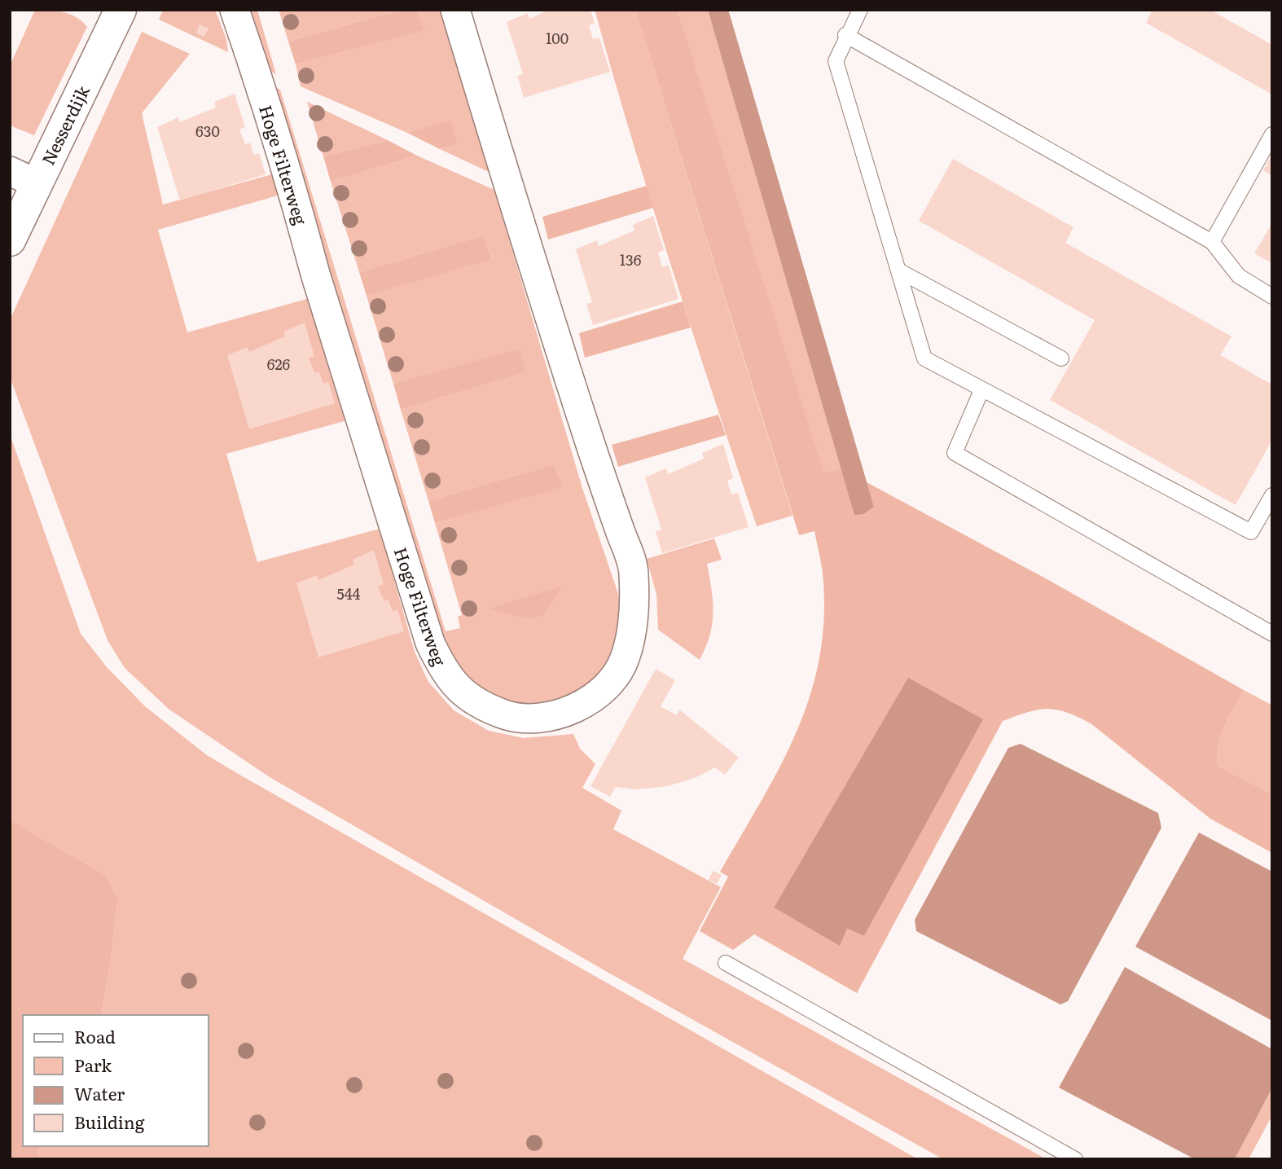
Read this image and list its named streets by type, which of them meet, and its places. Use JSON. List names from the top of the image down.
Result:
{
  "streets": {
    "street": ["Nesserdijk", "Hoge Filterweg"]
  },
  "house_numbers": [
    "100",
    "630",
    "136",
    "626",
    "544"
  ],
  "legend": [
    "Road",
    "Park",
    "Water",
    "Building"
  ]
}
